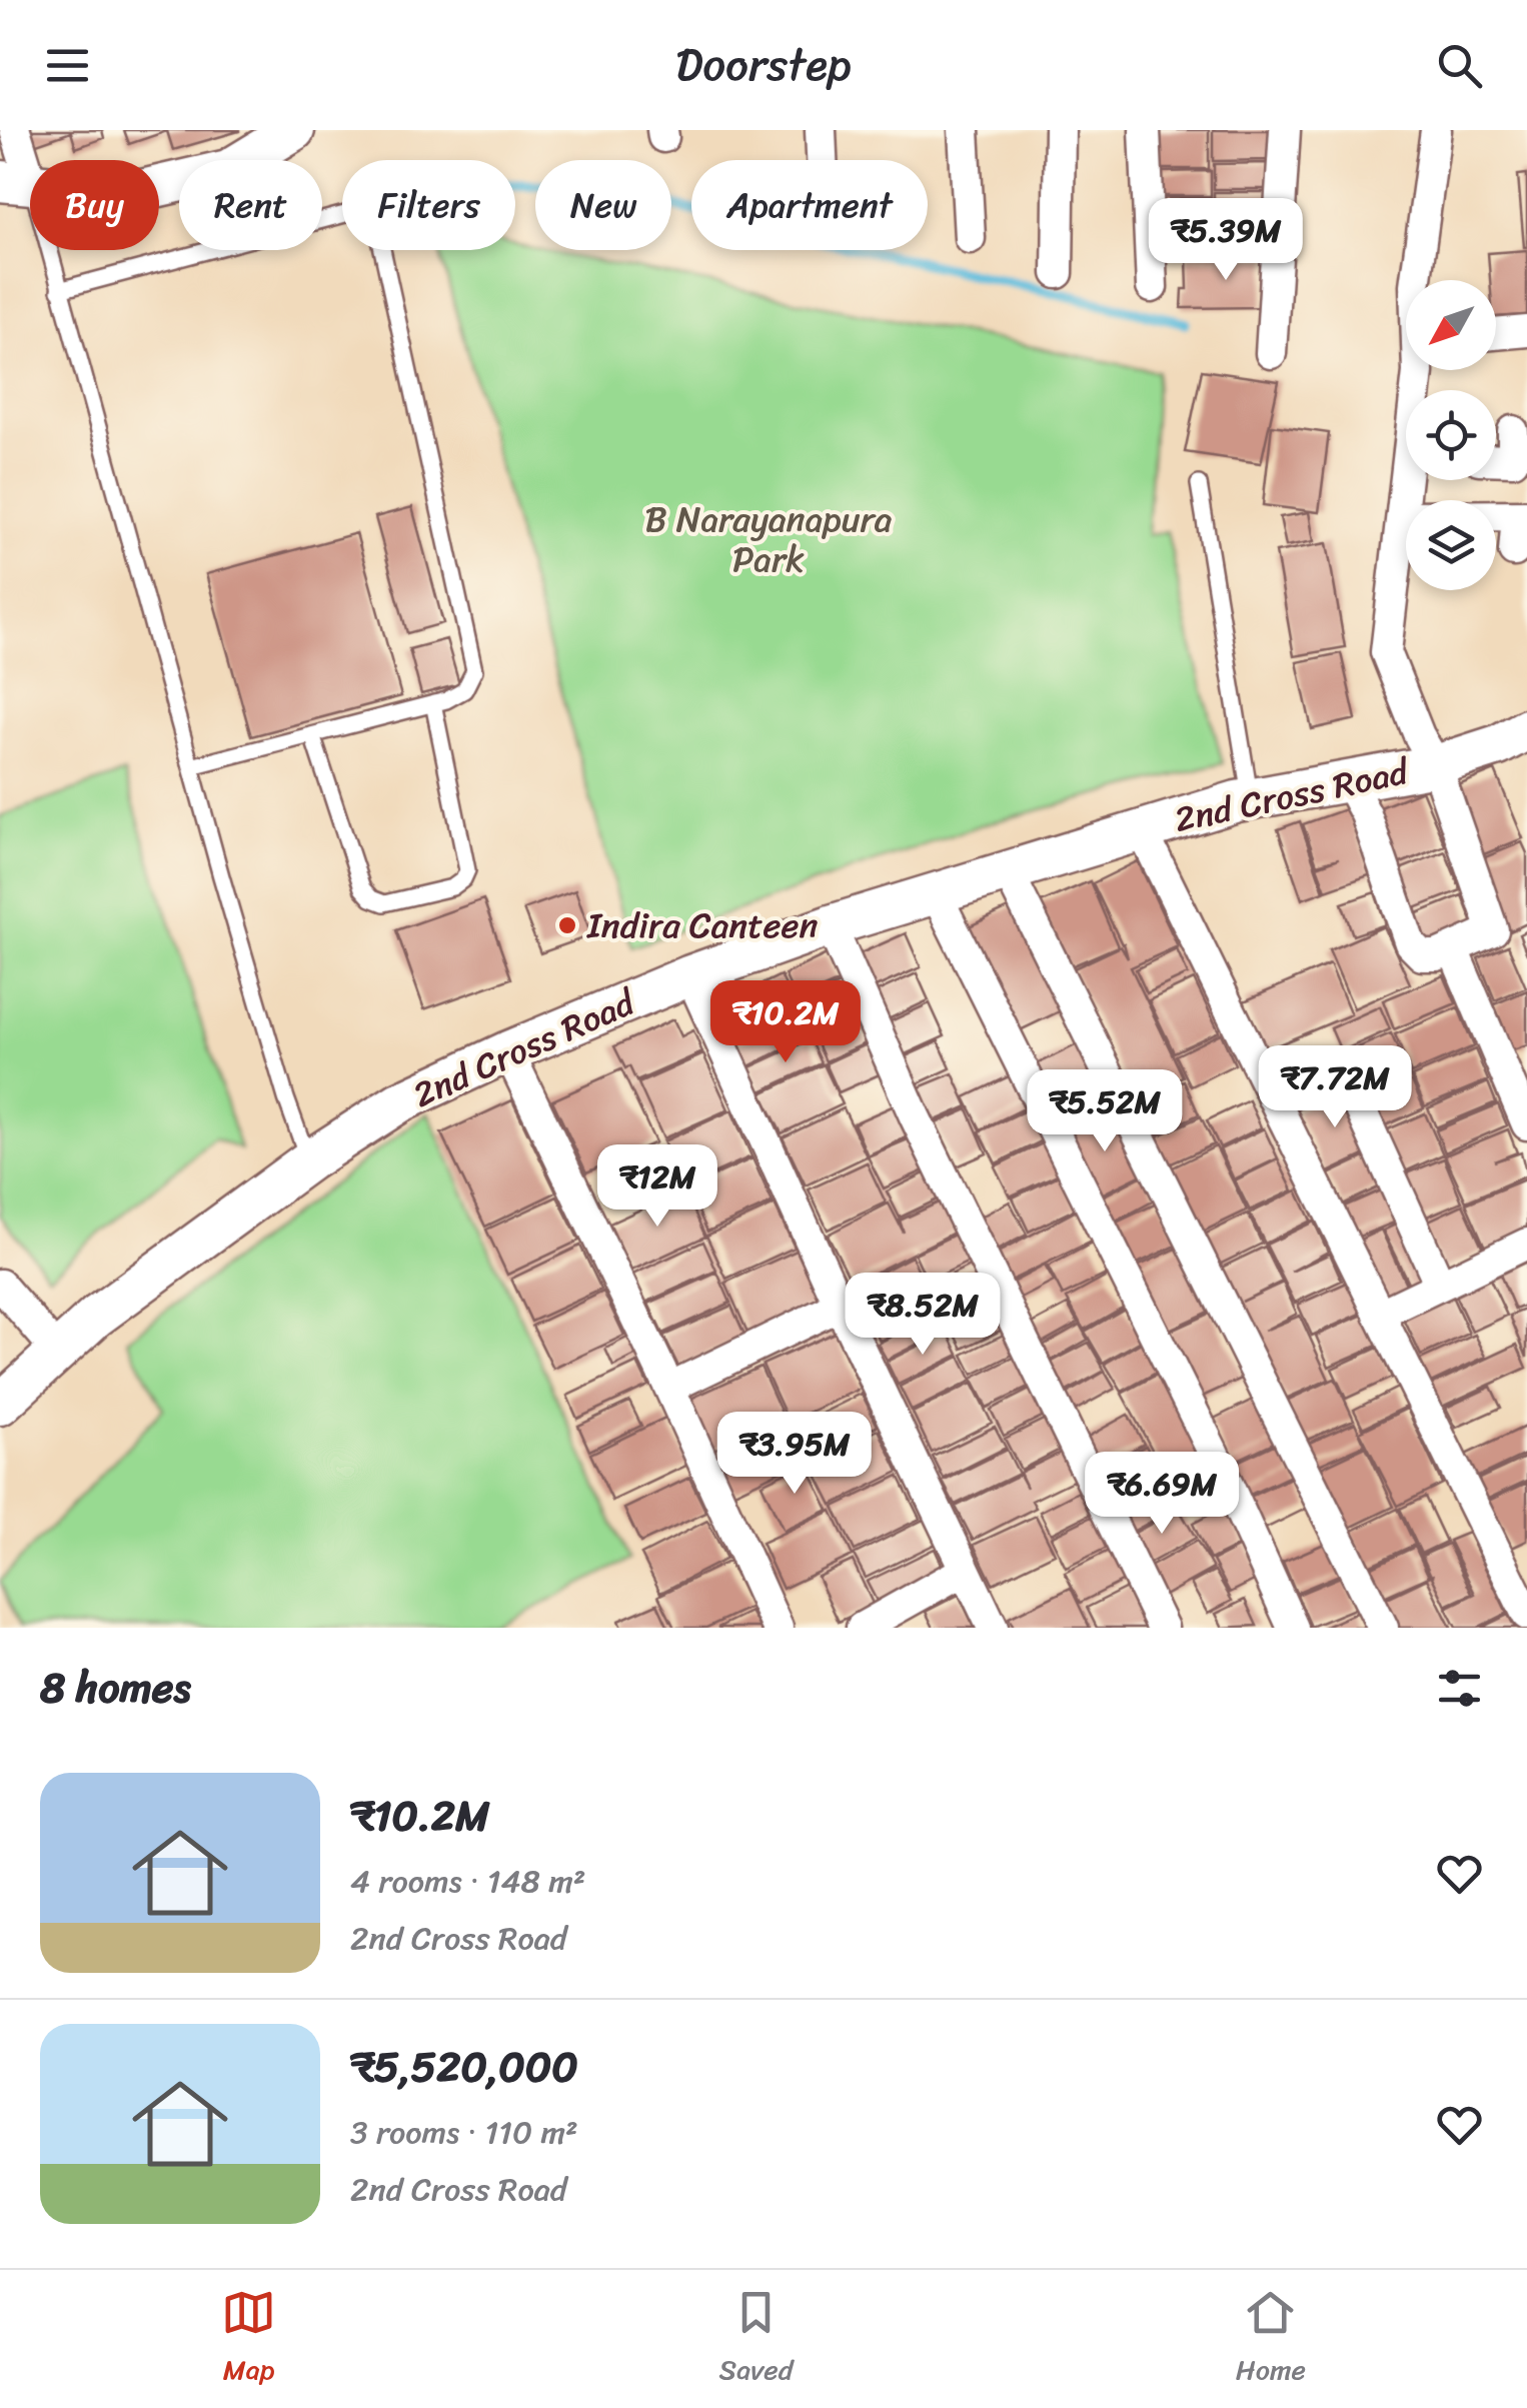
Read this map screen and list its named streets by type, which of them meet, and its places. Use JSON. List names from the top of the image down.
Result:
{
  "streets": {
    "street": ["2nd Cross Road"]
  },
  "parks": ["B Narayanapura Park"],
  "places": ["Indira Canteen"],
  "north": "bottom left",
  "page": {
    "header": "Doorstep",
    "chip": [
      "Buy",
      "Rent",
      "Filters",
      "New",
      "Apartment"
    ],
    "price": [
      "₹5.39M",
      "₹10.2M",
      "₹7.72M",
      "₹5.52M",
      "₹12M",
      "₹8.52M",
      "₹3.95M",
      "₹6.69M"
    ],
    "heading": "8 homes",
    "list": [
      {
        "name": "₹10.2M",
        "note": "4 rooms · 148 m² · 2nd Cross Road"
      },
      {
        "name": "₹5,520,000",
        "note": "3 rooms · 110 m² · 2nd Cross Road"
      }
    ],
    "tabs": ["Map", "Saved", "Home"]
  }
}
